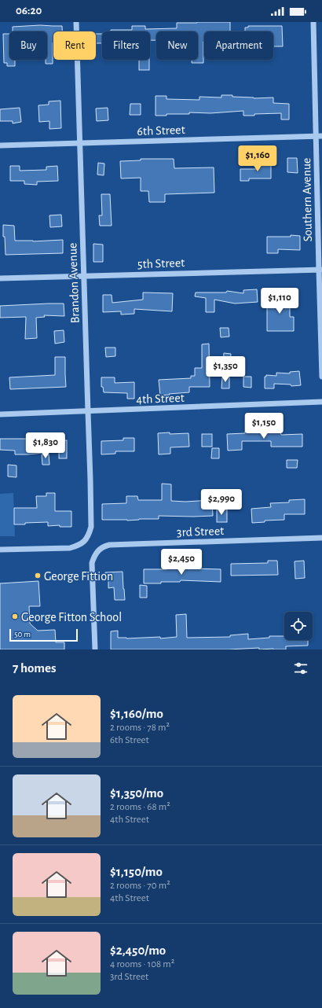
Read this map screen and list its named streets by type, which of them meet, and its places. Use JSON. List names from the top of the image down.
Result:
{
  "streets": {
    "street": [
      "6th Street",
      "Southern Avenue",
      "5th Street",
      "Brandon Avenue",
      "4th Street",
      "3rd Street"
    ]
  },
  "crossings": [
    ["6th Street", "Southern Avenue"],
    ["6th Street", "Brandon Avenue"],
    ["Southern Avenue", "5th Street"],
    ["5th Street", "Brandon Avenue"],
    ["Brandon Avenue", "4th Street"]
  ],
  "places": ["George Fittion", "George Fitton School"],
  "scale_bar": "50 m",
  "page": {
    "status": "06:20",
    "chip": [
      "Buy",
      "Rent",
      "Filters",
      "New",
      "Apartment"
    ],
    "price": [
      "$1,160",
      "$1,110",
      "$1,350",
      "$1,150",
      "$1,830",
      "$2,990",
      "$2,450"
    ],
    "scale": "50 m",
    "heading": "7 homes",
    "list": [
      {
        "name": "$1,160/mo",
        "note": "2 rooms · 78 m² · 6th Street"
      },
      {
        "name": "$1,350/mo",
        "note": "2 rooms · 68 m² · 4th Street"
      },
      {
        "name": "$1,150/mo",
        "note": "2 rooms · 70 m² · 4th Street"
      },
      {
        "name": "$2,450/mo",
        "note": "4 rooms · 108 m² · 3rd Street"
      }
    ]
  }
}
